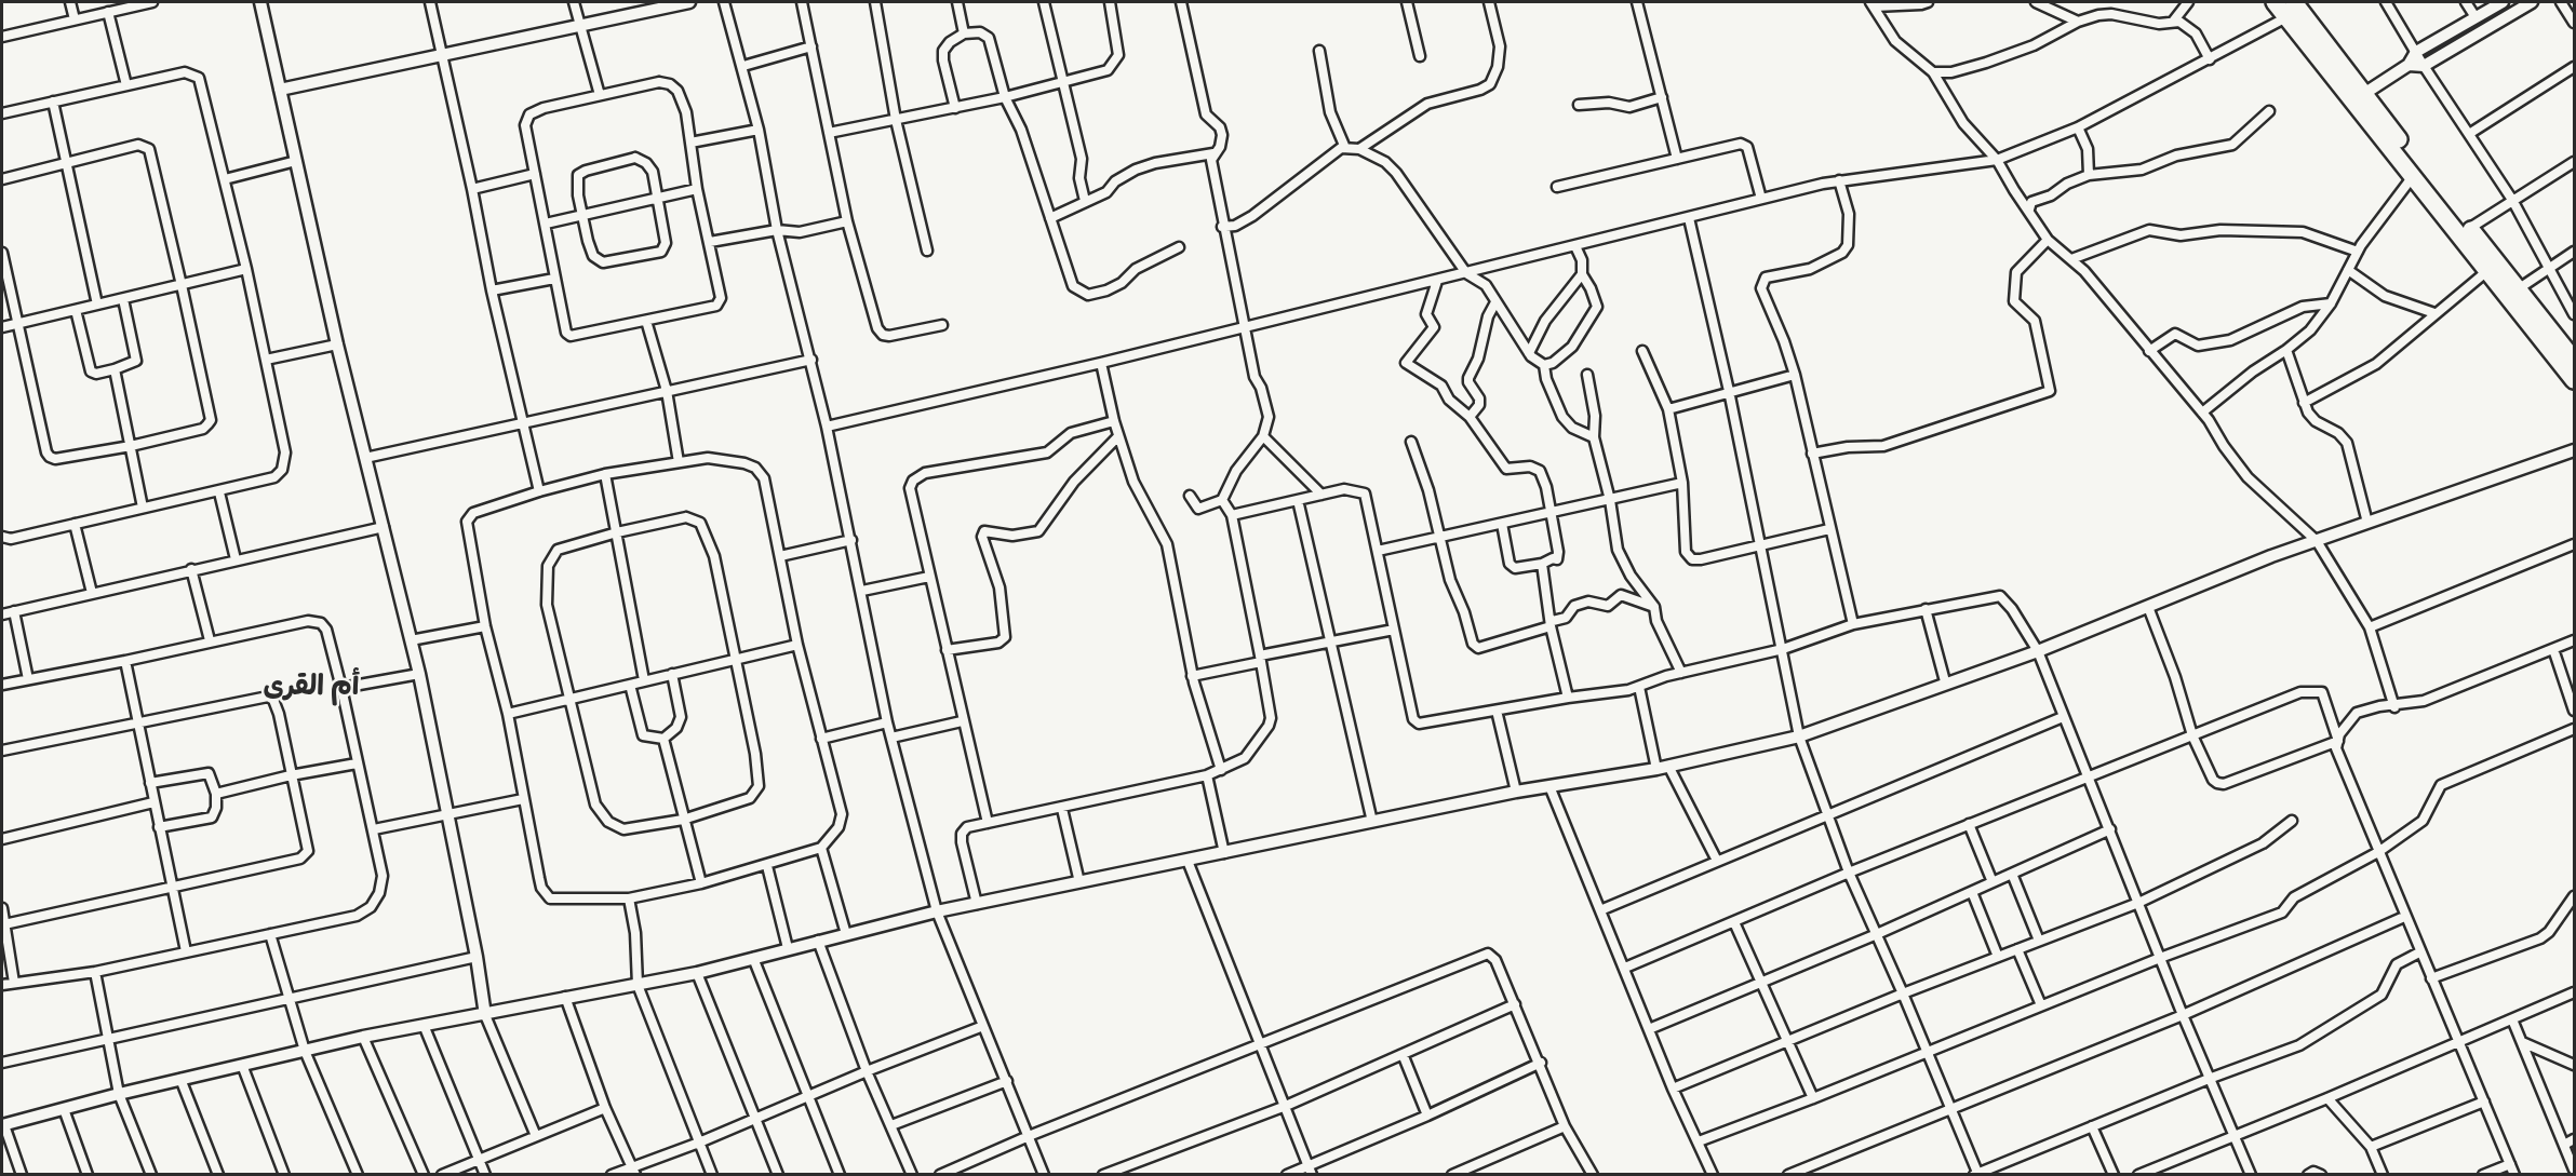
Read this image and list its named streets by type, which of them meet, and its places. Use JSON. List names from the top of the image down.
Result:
{
  "districts": ["أم القرى"]
}
